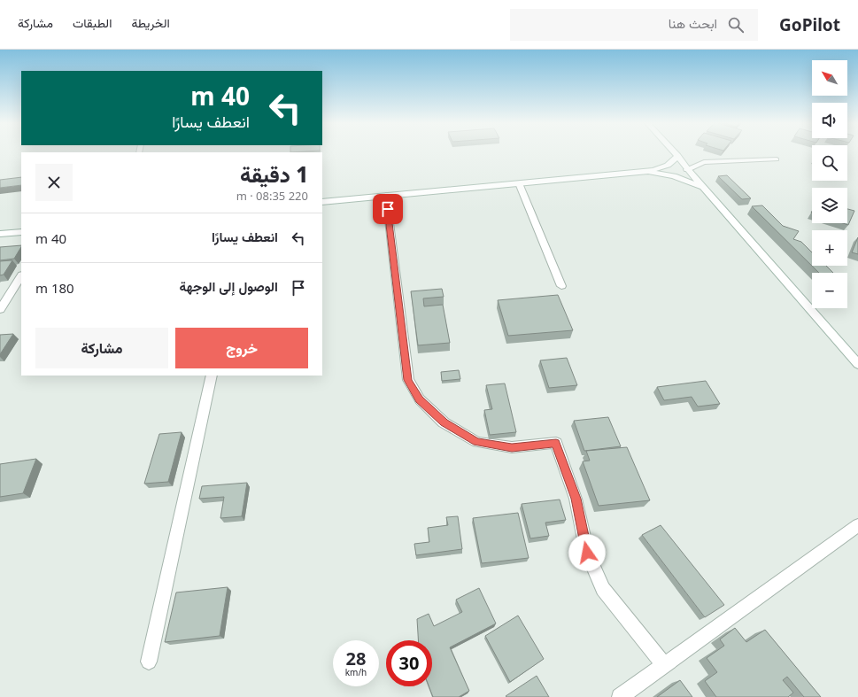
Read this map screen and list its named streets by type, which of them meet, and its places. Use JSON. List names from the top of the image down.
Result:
{
  "north": "top left",
  "page": {
    "header": "GoPilot",
    "search": "ابحث هنا",
    "nav": ["الخريطة", "الطبقات", "مشاركة"],
    "map_buttons": ["+", "−"],
    "turn": ["40 m", "انعطف يسارًا"],
    "heading": ["1 دقيقة", "220 m · 08:35"],
    "list": [
      {
        "name": "انعطف يسارًا",
        "value": "40 m"
      },
      {
        "name": "الوصول إلى الوجهة",
        "value": "180 m"
      }
    ],
    "buttons": ["خروج", "مشاركة"],
    "speed": "28 km/h",
    "limit": "30"
  }
}
